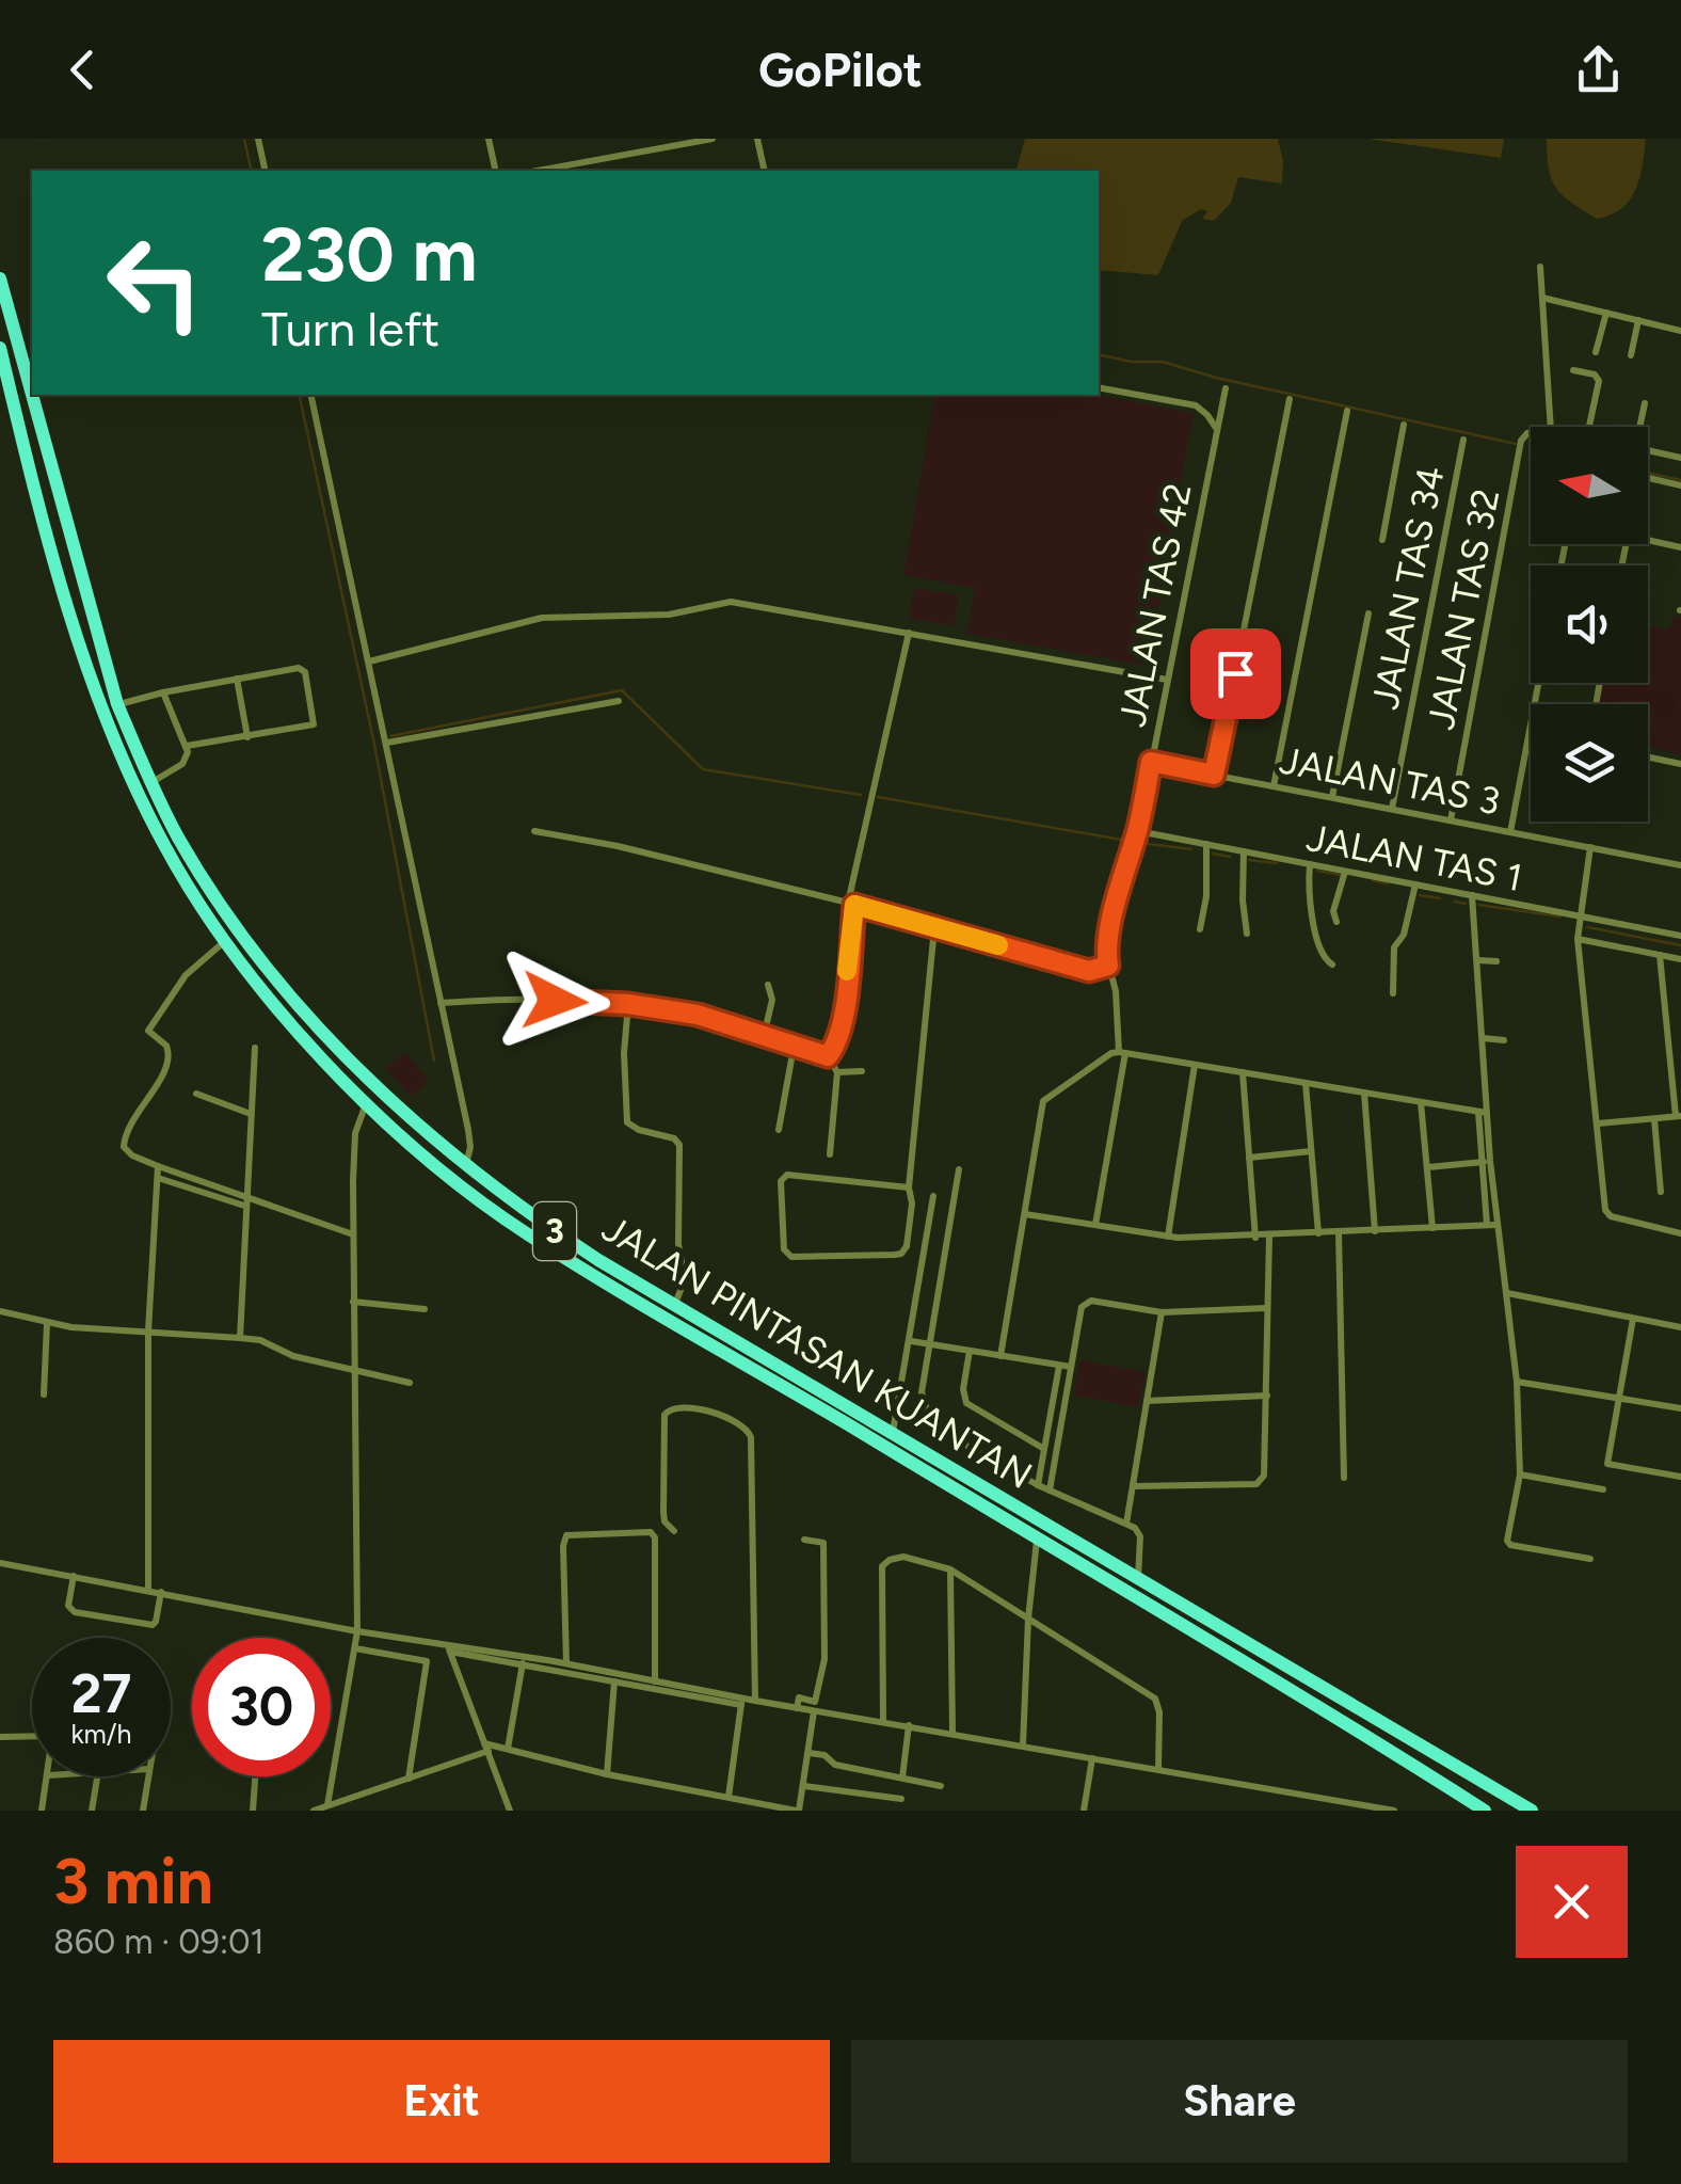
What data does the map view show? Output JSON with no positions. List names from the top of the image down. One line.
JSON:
{"streets":{"highway":["3","JALAN PINTASAN KUANTAN"],"street":["JALAN TAS 34","JALAN TAS 42","JALAN TAS 32","JALAN TAS 3","JALAN TAS 1"]},"crossings":[["JALAN TAS 34","JALAN TAS 3"],["JALAN TAS 42","JALAN TAS 3"],["JALAN TAS 42","JALAN TAS 1"],["JALAN TAS 32","JALAN TAS 3"]],"north":"left","page":{"header":"GoPilot","turn":["230 m","Turn left"],"speed":"27 km/h","limit":"30","heading":["3 min","860 m · 09:01"],"buttons":["Exit","Share"]}}
